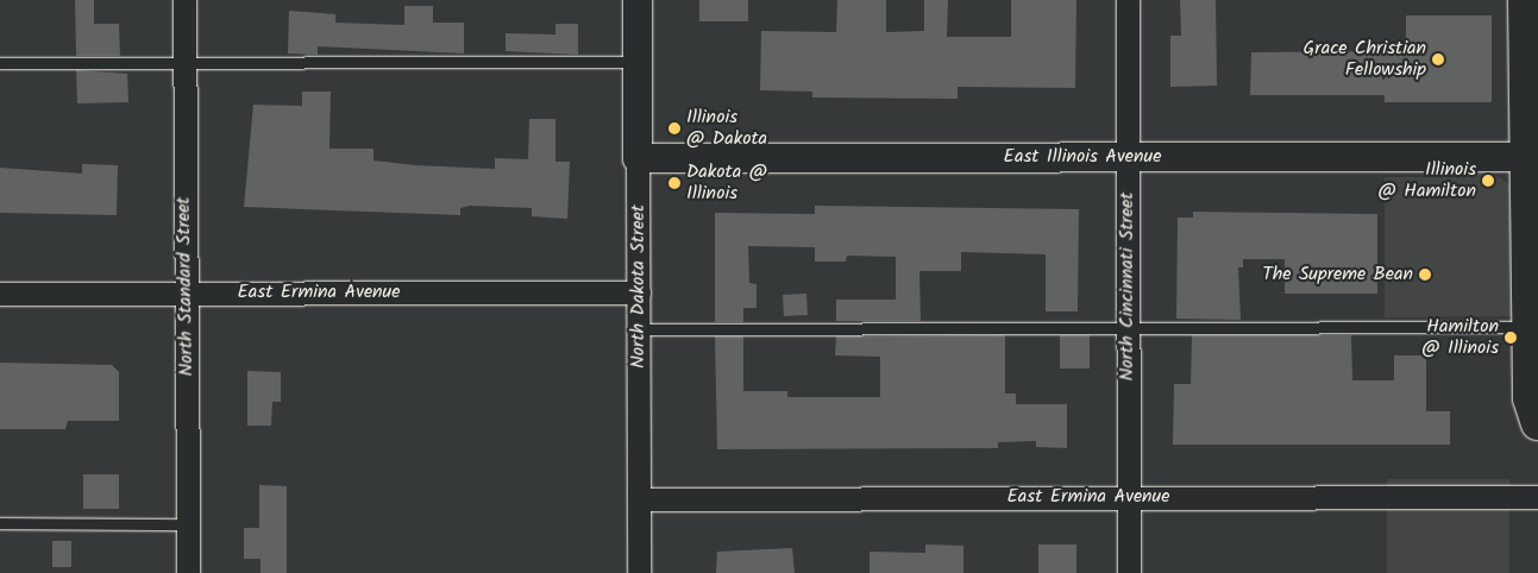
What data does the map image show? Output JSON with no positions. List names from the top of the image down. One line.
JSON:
{"streets":{"street":["East Illinois Avenue","North Standard Street","North Dakota Street","North Cincinnati Street","East Ermina Avenue"]},"crossings":[["East Illinois Avenue","North Dakota Street"],["East Illinois Avenue","North Cincinnati Street"],["North Standard Street","East Ermina Avenue"],["North Dakota Street","East Ermina Avenue"],["North Cincinnati Street","East Ermina Avenue"]],"places":["Grace Christian Fellowship","Illinois @ Dakota","Illinois @ Hamilton","Dakota @ Illinois","The Supreme Bean","Hamilton @ Illinois"]}
